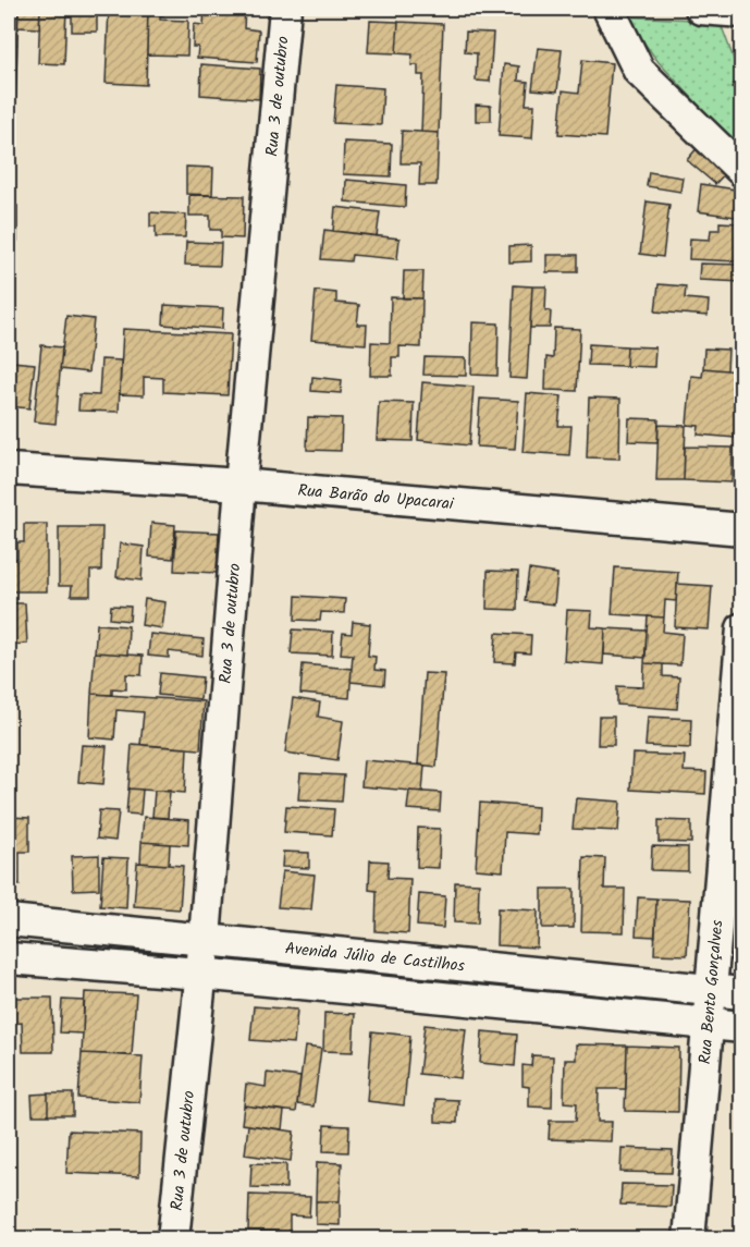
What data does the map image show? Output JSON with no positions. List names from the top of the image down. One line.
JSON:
{"streets":{"street":["Rua 3 de outubro","Rua Barão do Upacarai","Avenida Júlio de Castilhos","Rua Bento Gonçalves"]},"crossings":[["Rua 3 de outubro","Rua Barão do Upacarai"],["Rua 3 de outubro","Avenida Júlio de Castilhos"],["Avenida Júlio de Castilhos","Rua Bento Gonçalves"]]}
